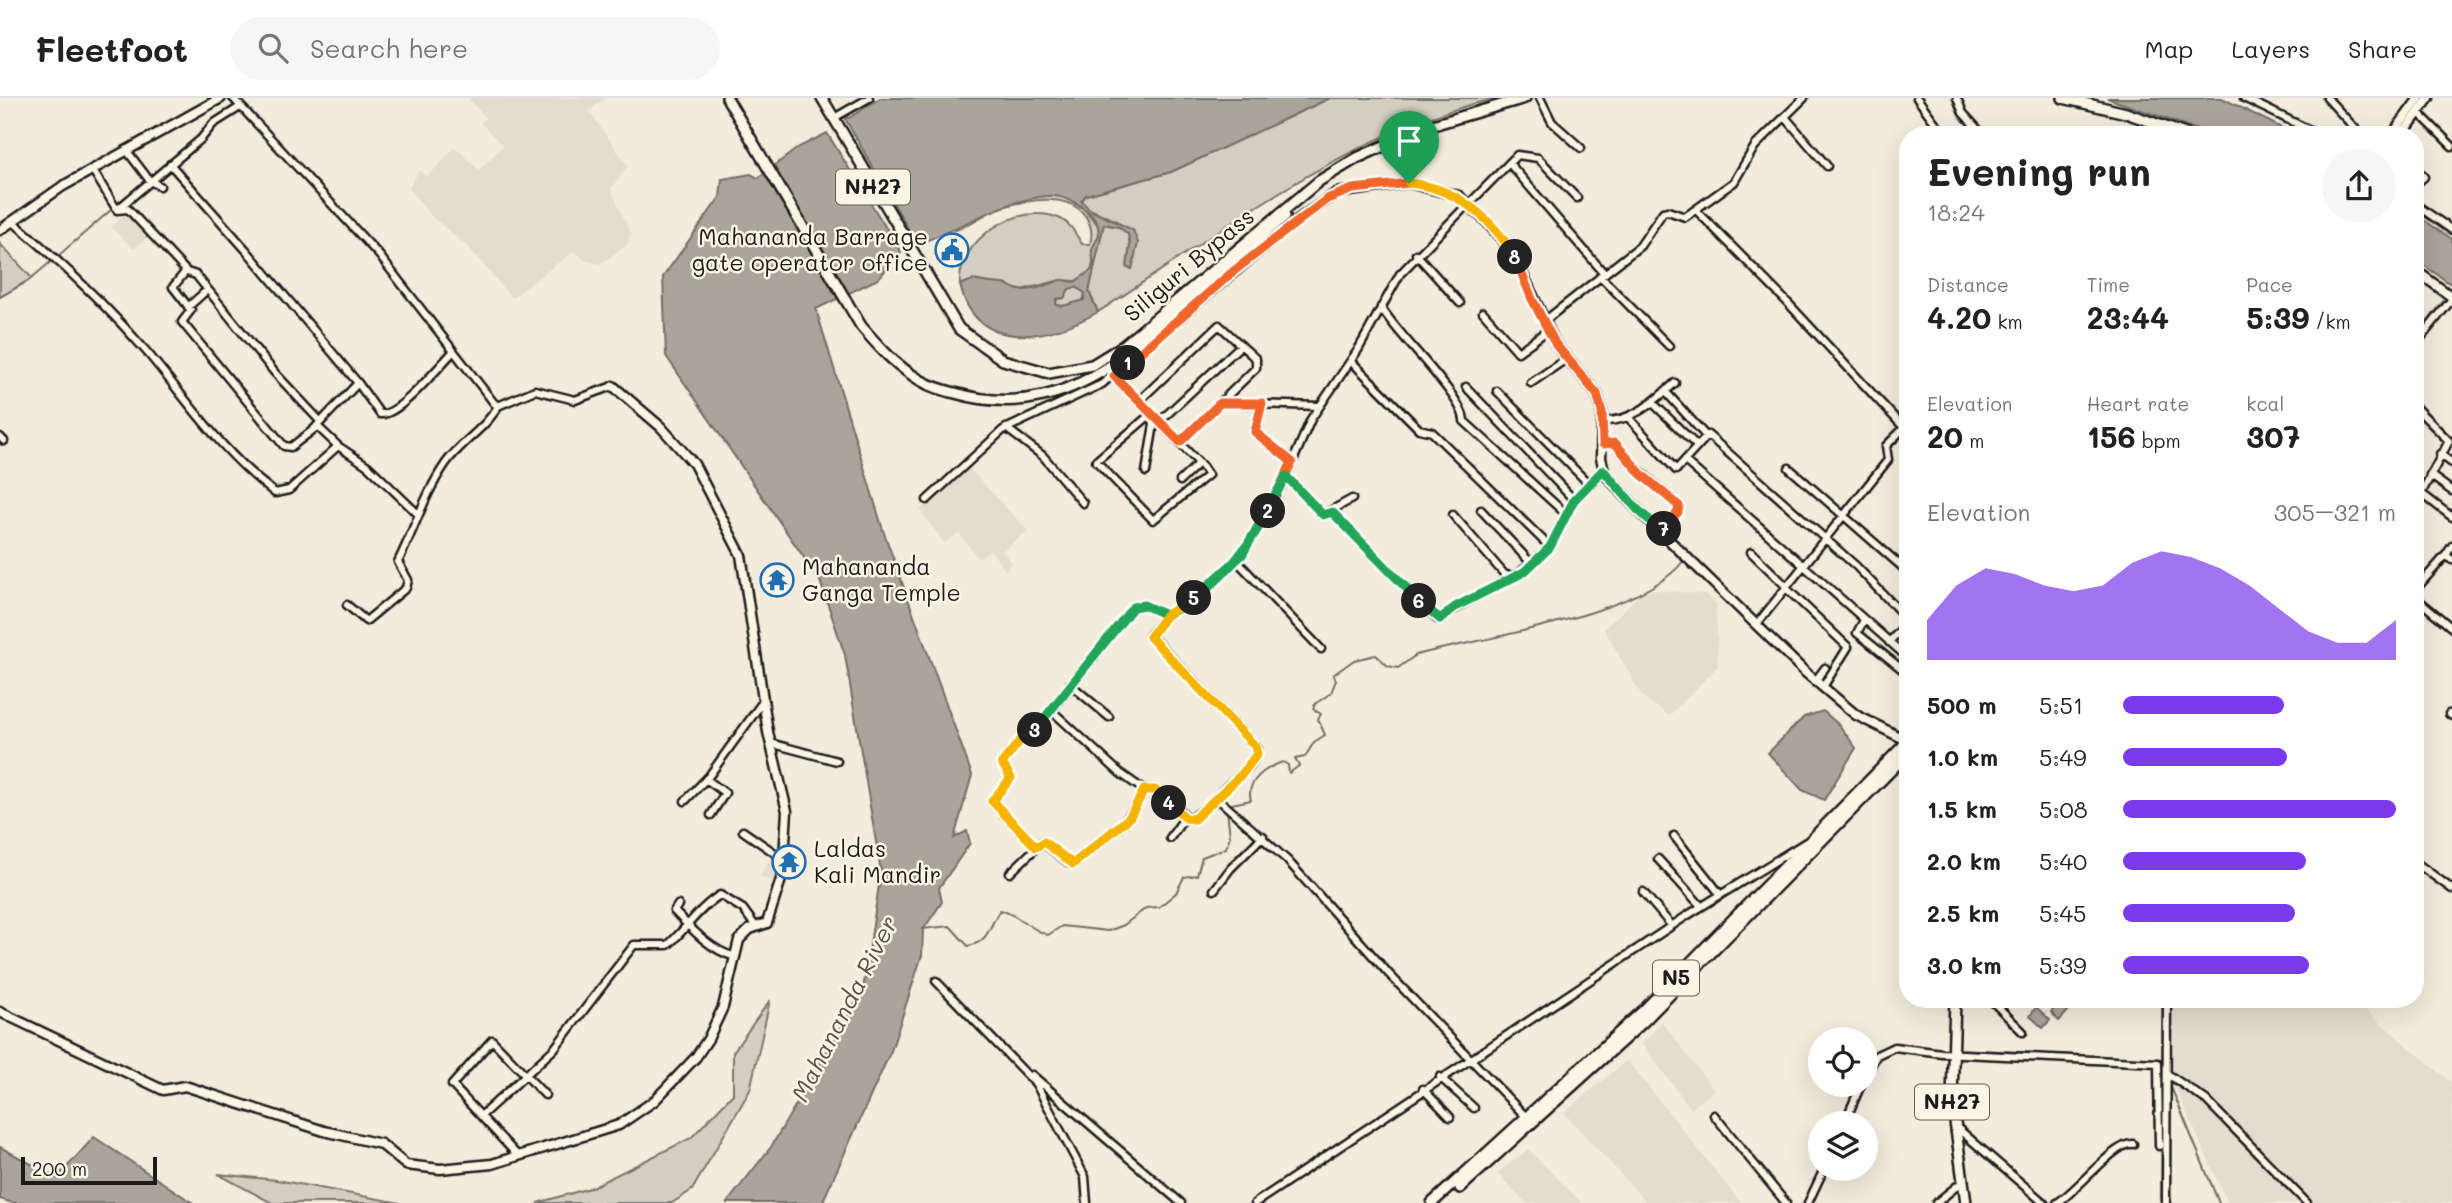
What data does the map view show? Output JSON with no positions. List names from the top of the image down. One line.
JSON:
{"streets":{"highway":["NH27","Siliguri Bypass","N5"]},"crossings":[["NH27","Siliguri Bypass"]],"water":["Mahananda River"],"places":{"public building":["Mahananda Barrage gate operator office"],"temple":["Mahananda Ganga Temple","Laldas Kali Mandir"]},"scale_bar":"200 m","page":{"header":"Fleetfoot","search":"Search here","nav":["Map","Layers","Share"],"heading":["Evening run","18:24"],"pins":["8","1","2","7","5","6","3","4"],"stats":[["Distance","4.20 km"],["Time","23:44"],["Pace","5:39 /km"],["Elevation","20 m"],["Heart rate","156 bpm"],["kcal","307"]],"chart":["Elevation","305–321 m"],"list":[{"name":"500 m","note":"5:51"},{"name":"1.0 km","note":"5:49"},{"name":"1.5 km","note":"5:08"},{"name":"2.0 km","note":"5:40"},{"name":"2.5 km","note":"5:45"},{"name":"3.0 km","note":"5:39"}],"scale":"200 m"}}
